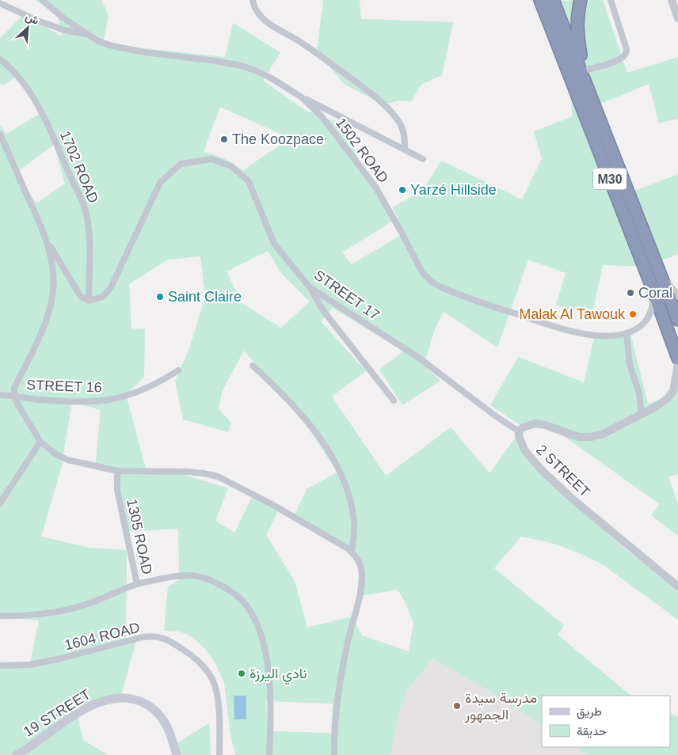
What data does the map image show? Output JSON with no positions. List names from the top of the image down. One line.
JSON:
{"streets":{"highway":["M30"],"main road":["19 STREET"],"street":["1502 ROAD","1702 ROAD","STREET 17","STREET 16","2 STREET","1305 ROAD","1604 ROAD"]},"crossings":[["1502 ROAD","M30"],["1702 ROAD","STREET 17"],["STREET 17","2 STREET"]],"places":["The Koozpace","Yarzé Hillside","Coral","Saint Claire","Malak Al Tawouk","نادي اليرزة","مدرسة سيدة الجمهور"],"legend":["طريق","حديقة"],"north":"top right"}
